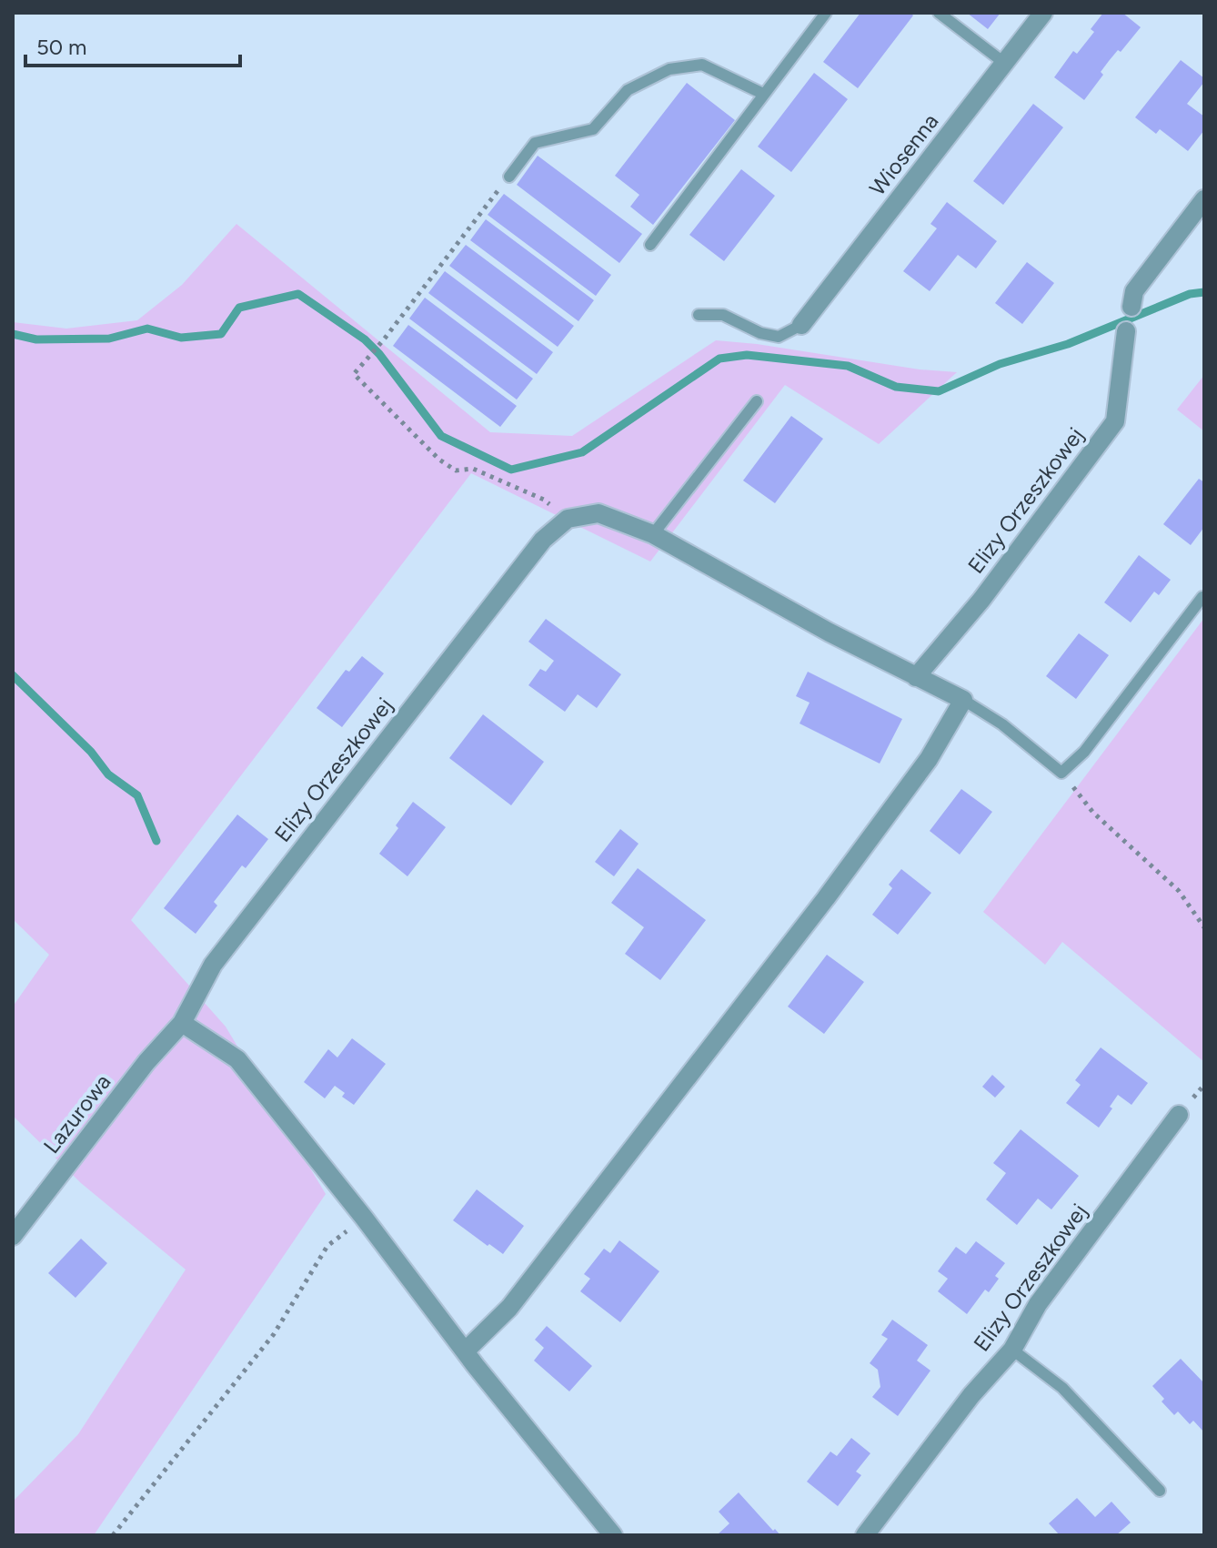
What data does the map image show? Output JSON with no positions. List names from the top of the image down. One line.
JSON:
{"streets":{"street":["Wiosenna","Elizy Orzeszkowej","Lazurowa"]},"crossings":[["Elizy Orzeszkowej","Lazurowa"]],"scale_bar":"50 m"}
